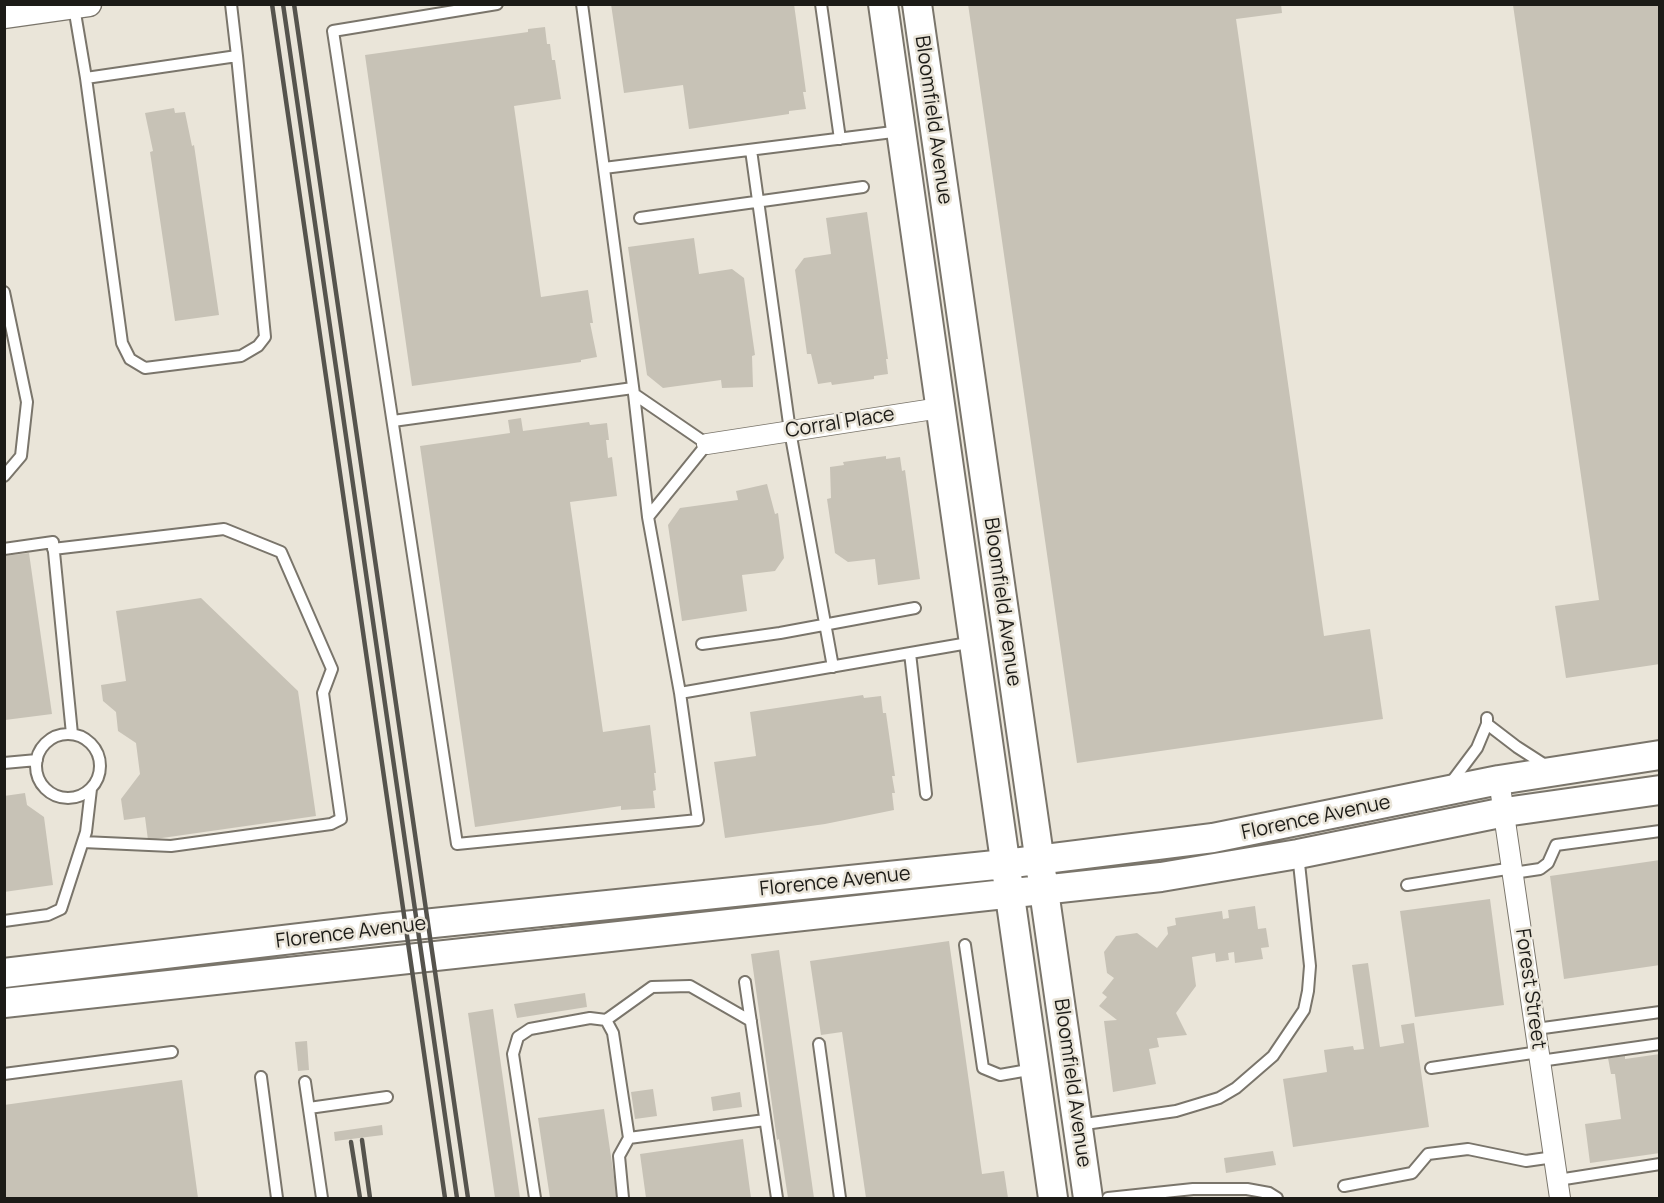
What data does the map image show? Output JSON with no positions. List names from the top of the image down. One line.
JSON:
{"streets":{"main road":["Bloomfield Avenue","Corral Place","Florence Avenue"],"street":["Forest Street"]},"crossings":[["Bloomfield Avenue","Corral Place"],["Bloomfield Avenue","Florence Avenue"],["Florence Avenue","Forest Street"]]}
